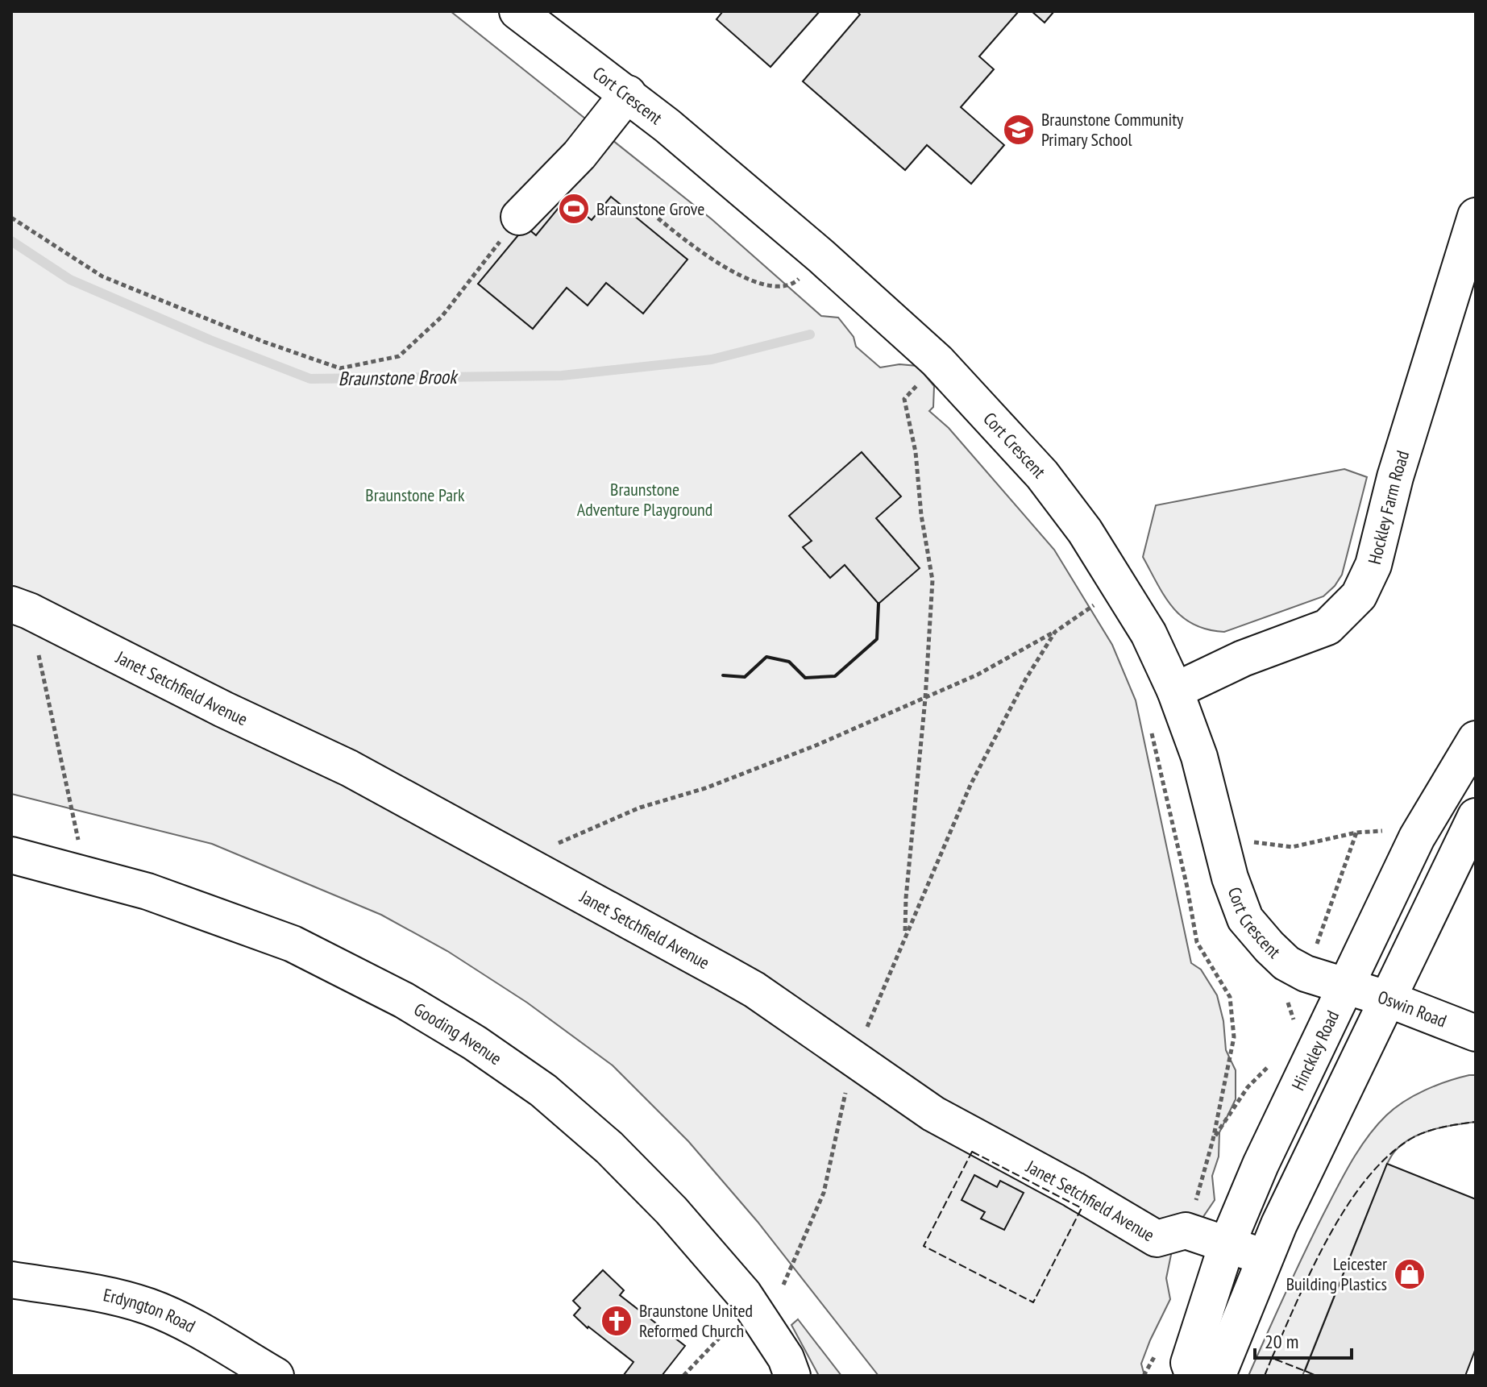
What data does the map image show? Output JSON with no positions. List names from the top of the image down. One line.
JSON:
{"streets":{"street":["Cort Crescent","Hockley Farm Road","Janet Setchfield Avenue","Oswin Road","Gooding Avenue","Hinckley Road","Erdyngton Road"]},"crossings":[["Cort Crescent","Hockley Farm Road"],["Cort Crescent","Oswin Road"],["Cort Crescent","Hinckley Road"],["Oswin Road","Hinckley Road"]],"water":["Braunstone Brook"],"parks":["Braunstone Adventure Playground","Braunstone Park"],"places":{"school or university":["Braunstone Community Primary School"],"sports":["Braunstone Grove"],"shop":["Leicester Building Plastics"],"church":["Braunstone United Reformed Church"]},"scale_bar":"20 m"}
